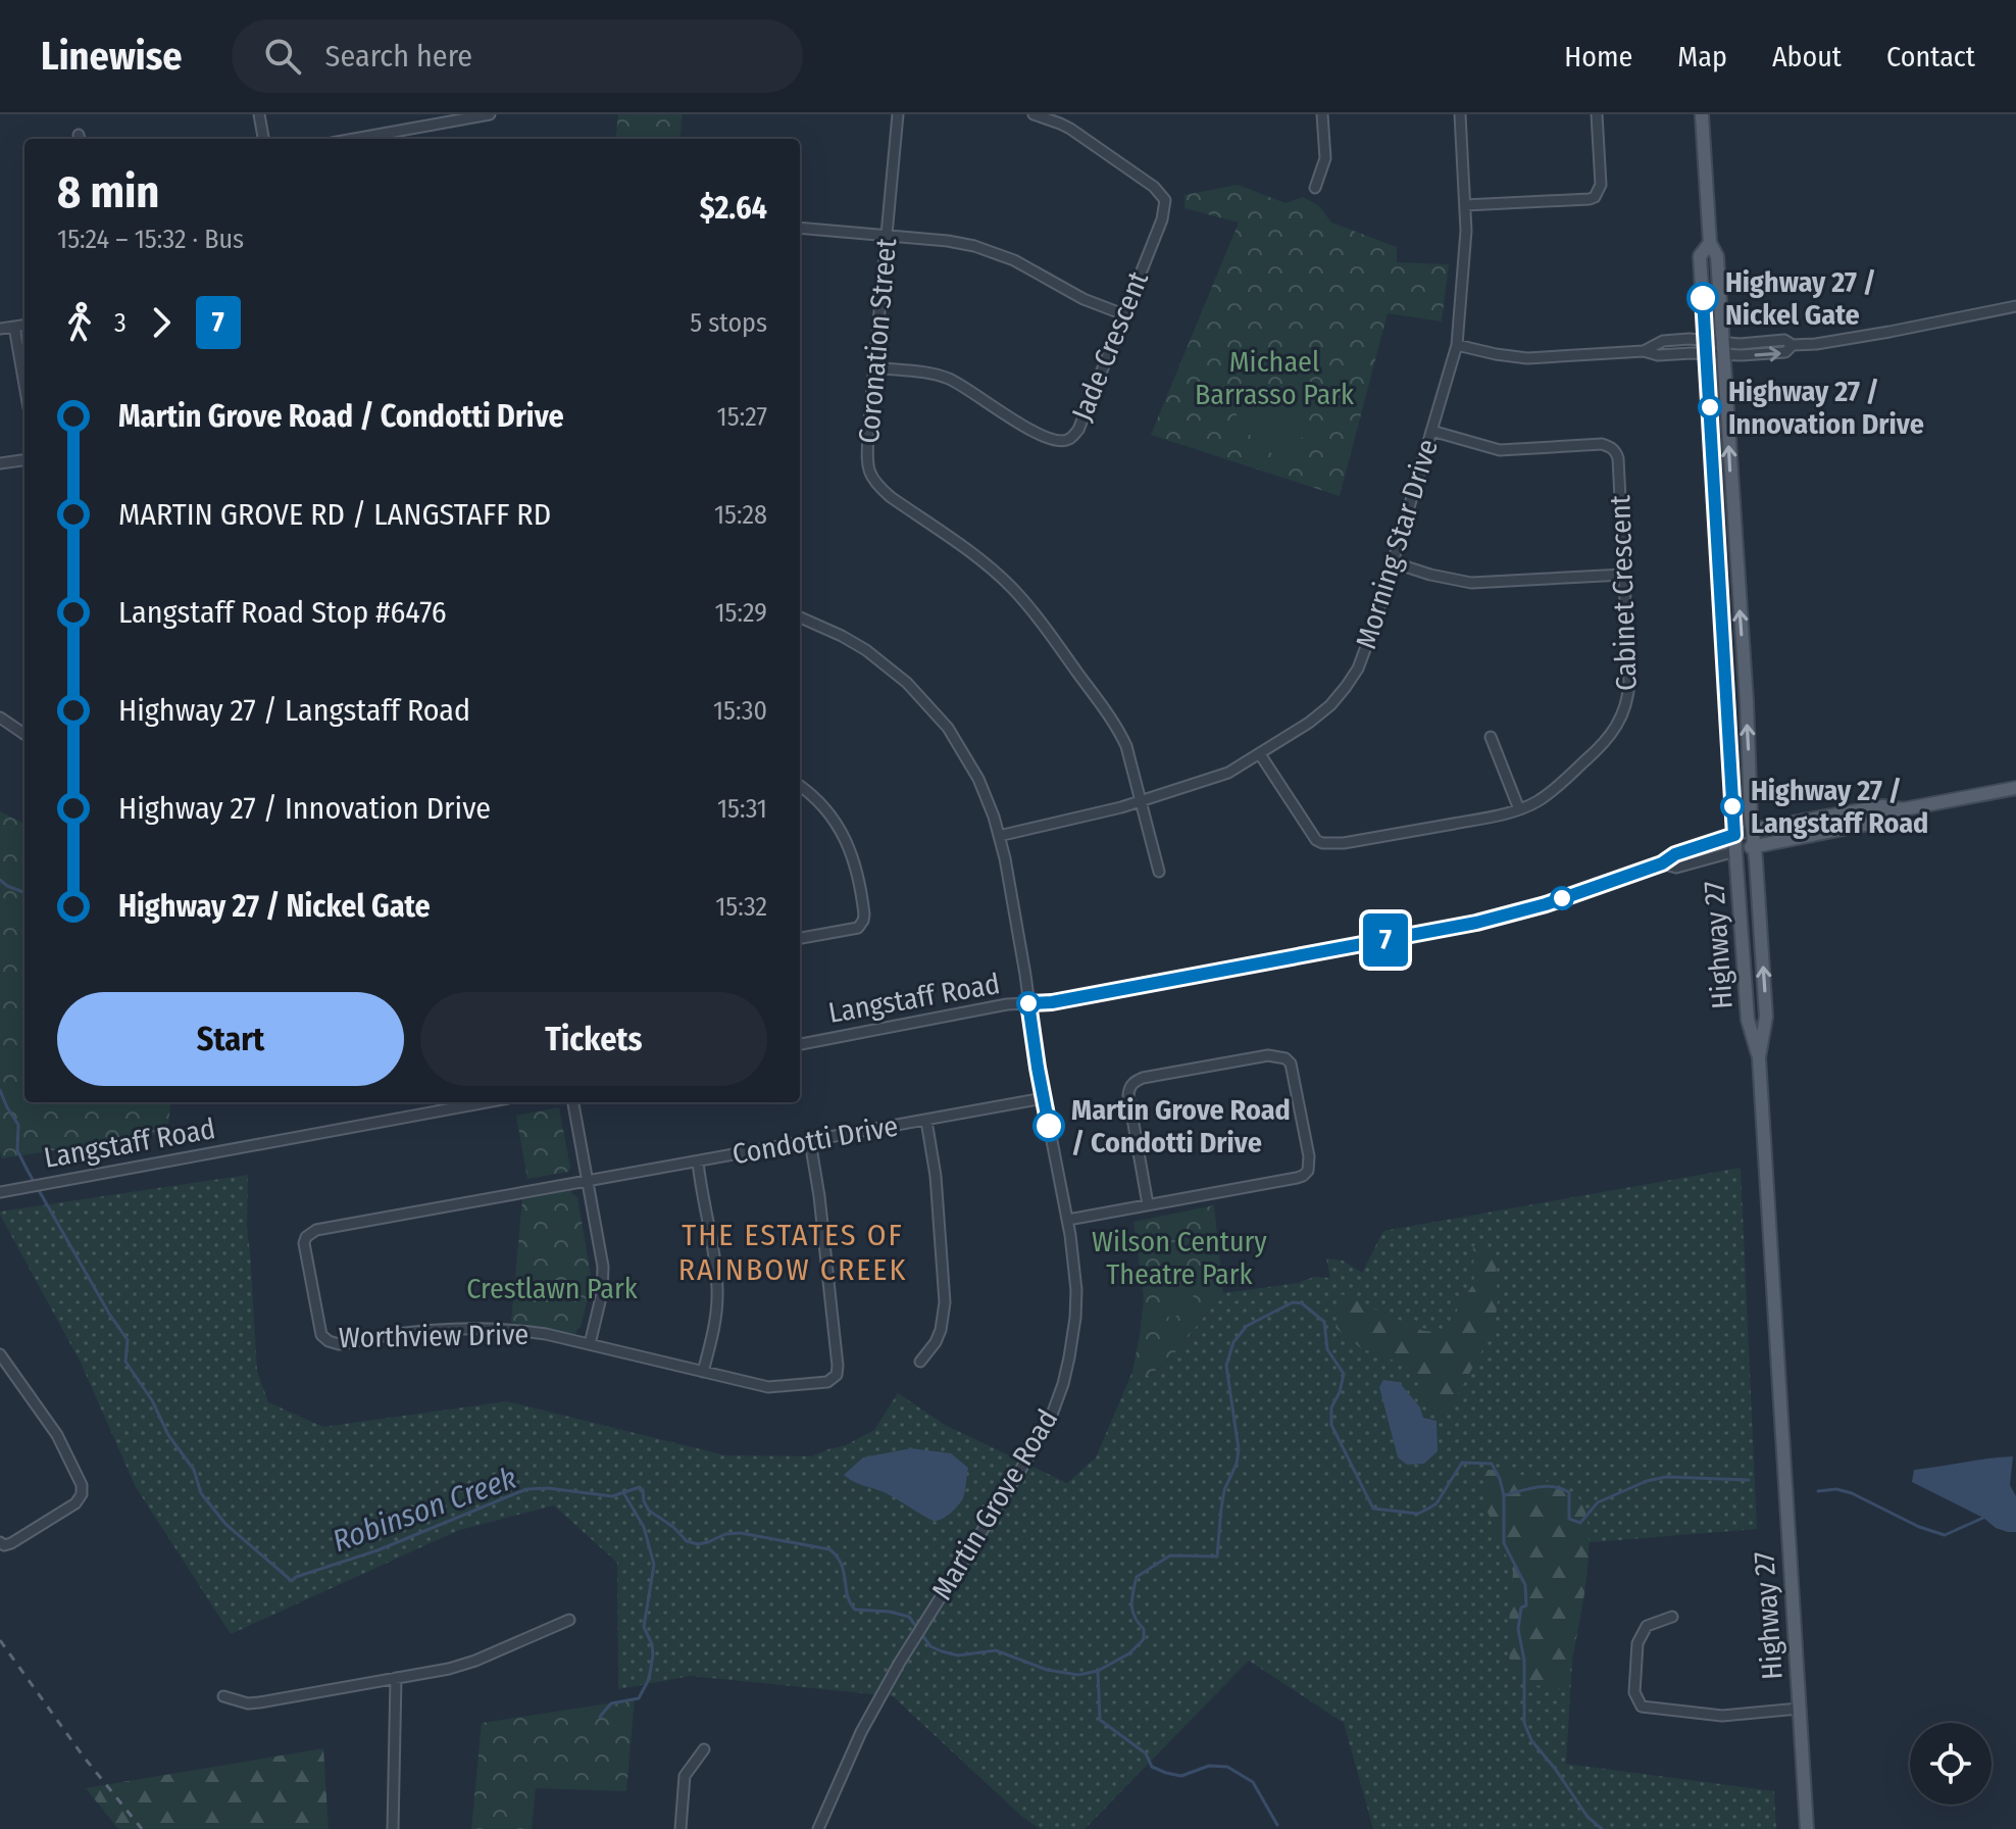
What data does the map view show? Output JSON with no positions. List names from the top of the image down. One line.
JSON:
{"streets":{"main road":["Highway 27","Langstaff Road"],"street":["Coronation Street","Jade Crescent","Morning Star Drive","Cabinet Crescent","Condotti Drive","Worthview Drive","Martin Grove Road"]},"crossings":[["Coronation Street","Jade Crescent"],["Coronation Street","Morning Star Drive"],["Morning Star Drive","Cabinet Crescent"],["Morning Star Drive","Martin Grove Road"],["Highway 27","Langstaff Road"],["Langstaff Road","Martin Grove Road"],["Condotti Drive","Worthview Drive"],["Condotti Drive","Martin Grove Road"]],"districts":["THE ESTATES OF RAINBOW CREEK"],"water":["Robinson Creek"],"parks":["Michael Barrasso Park","Wilson Century Theatre Park","Crestlawn Park"],"places":["Highway 27 / Nickel Gate","Highway 27 / Innovation Drive","Highway 27 / Langstaff Road","Martin Grove Road / Condotti Drive"],"lines":["bus line 7"],"page":{"header":"Linewise","search":"Search here","nav":["Home","Map","About","Contact"],"on_map":"7","heading":["8 min","15:24 – 15:32 · Bus","$2.64"],"legs":["3","7","5 stops"],"list":[{"name":"Martin Grove Road / Condotti Drive","value":"15:27"},{"name":"MARTIN GROVE RD / LANGSTAFF RD","value":"15:28"},{"name":"Langstaff Road Stop #6476","value":"15:29"},{"name":"Highway 27 / Langstaff Road","value":"15:30"},{"name":"Highway 27 / Innovation Drive","value":"15:31"},{"name":"Highway 27 / Nickel Gate","value":"15:32"}],"buttons":["Start","Tickets"]}}
